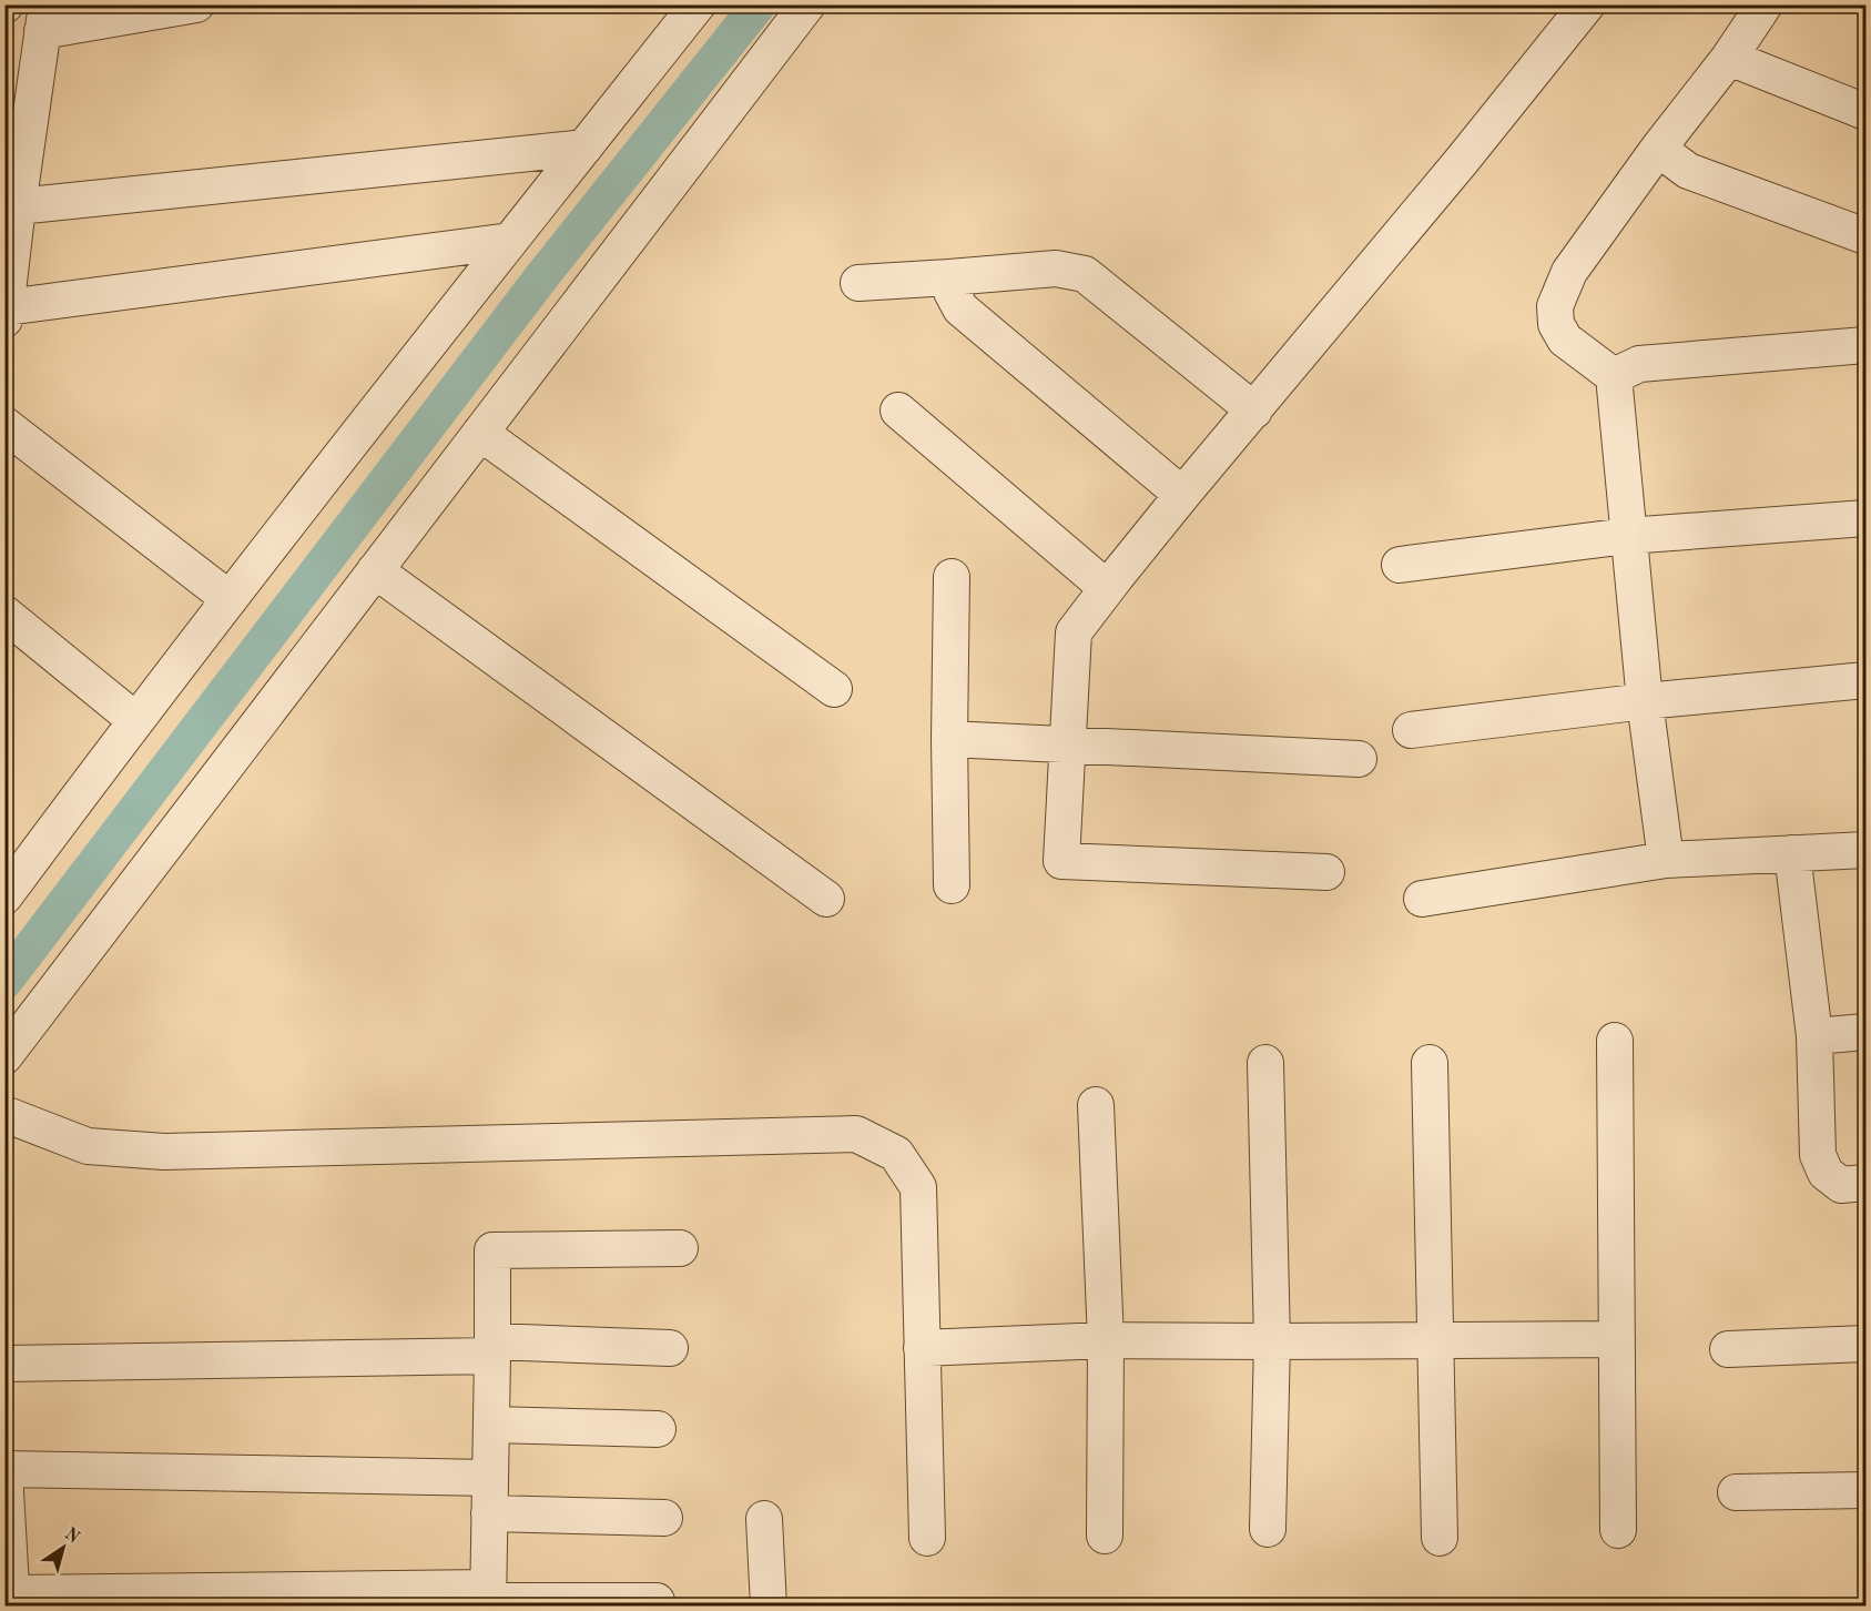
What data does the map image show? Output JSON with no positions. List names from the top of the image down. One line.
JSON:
{"north":"top right"}
